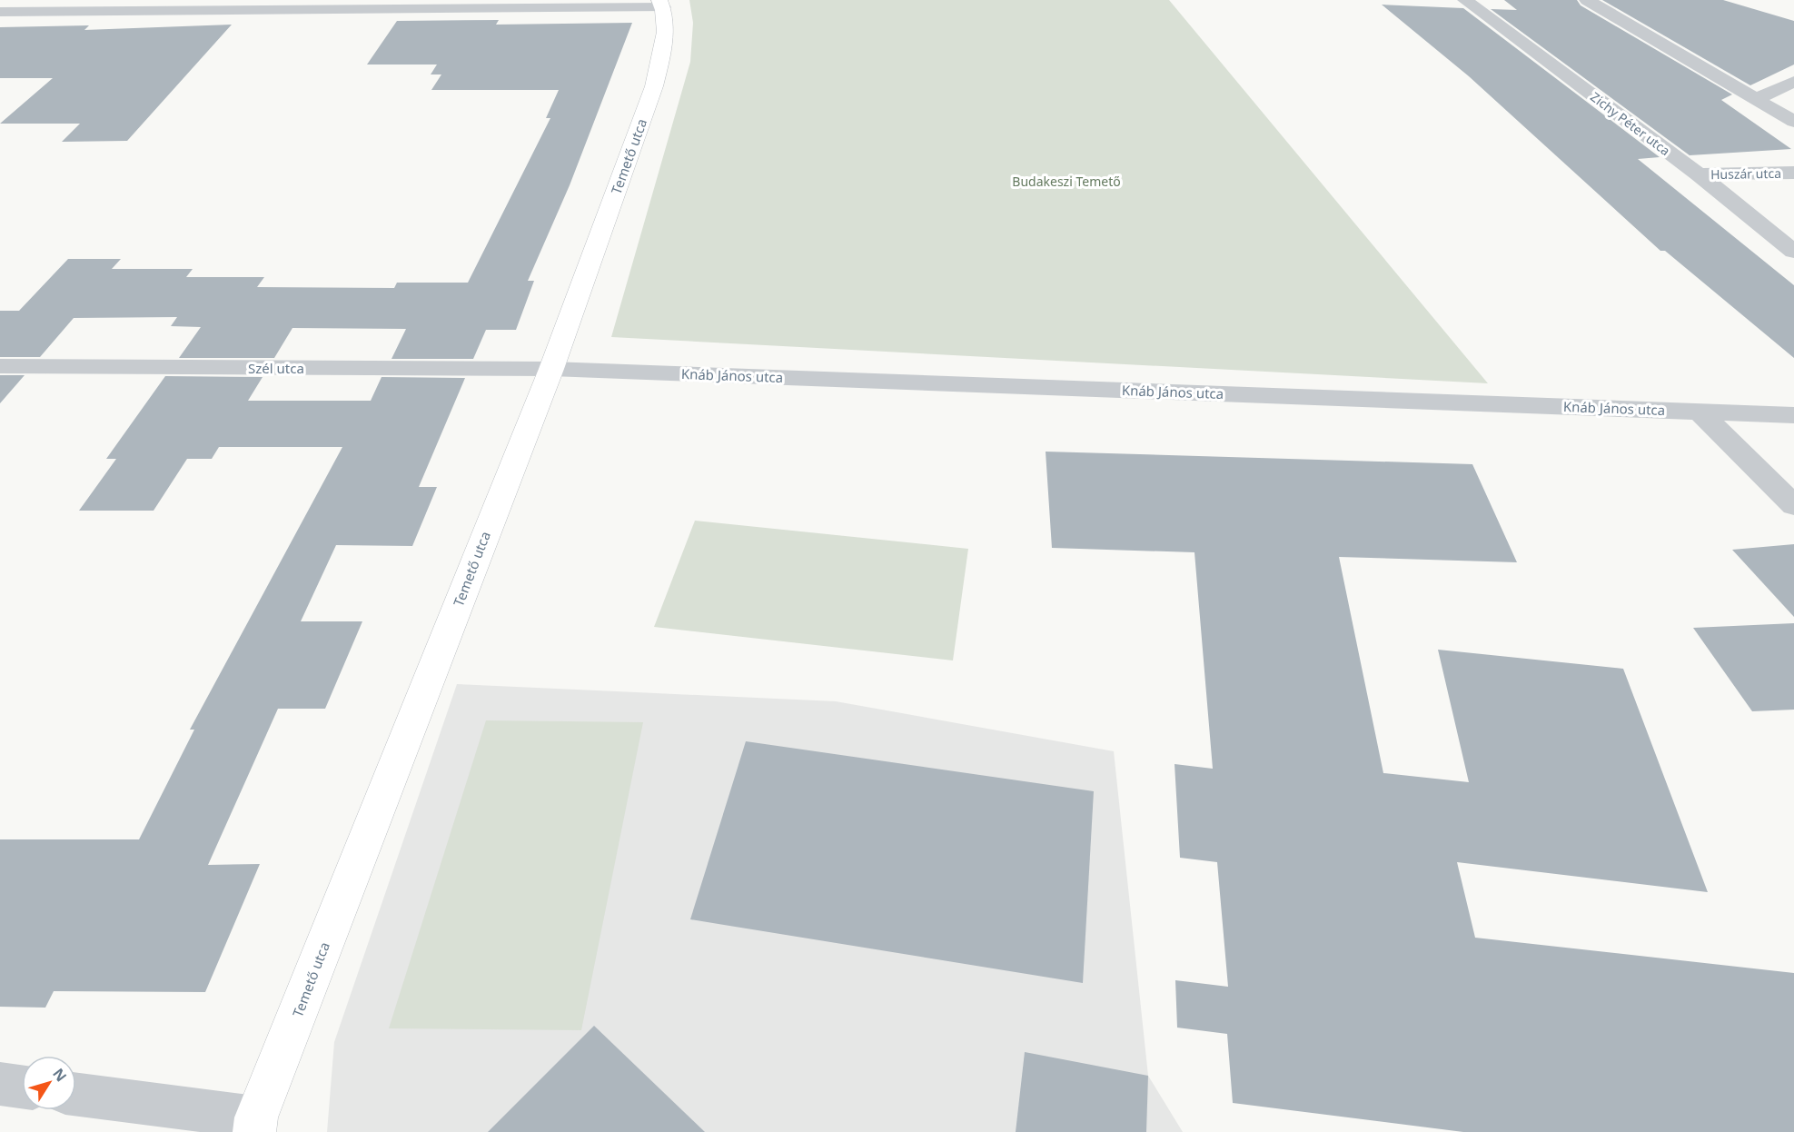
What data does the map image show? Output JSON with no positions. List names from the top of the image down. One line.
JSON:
{"streets":{"main road":["Temető utca"],"street":["Zichy Péter utca","Huszár utca","Szél utca","Knáb János utca"]},"crossings":[["Zichy Péter utca","Huszár utca"],["Temető utca","Szél utca"],["Temető utca","Knáb János utca"],["Szél utca","Knáb János utca"]],"parks":["Budakeszi Temető"],"north":"top right"}
